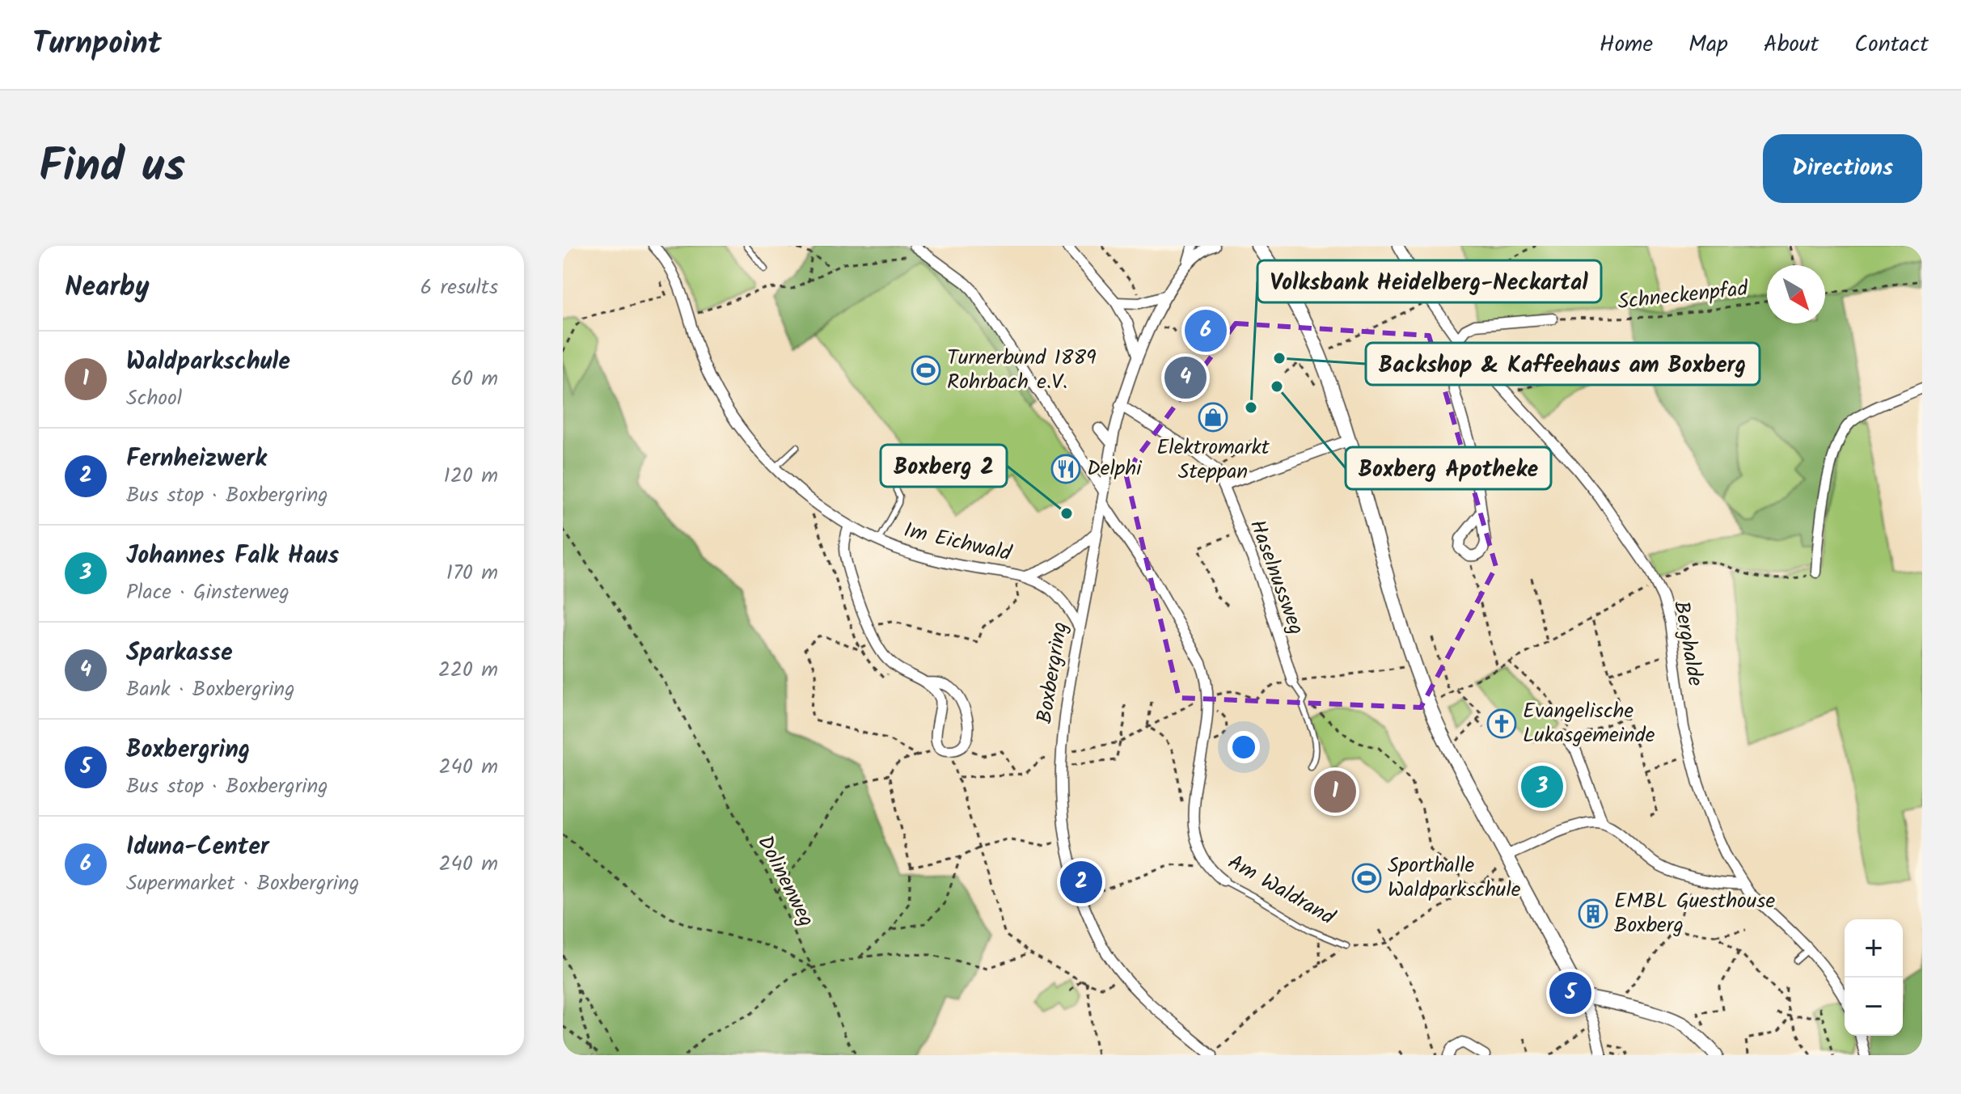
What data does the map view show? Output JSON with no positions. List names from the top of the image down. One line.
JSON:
{"streets":{"street":["Im Eichwald","Haselnussweg","Berghalde","Boxbergring","Am Waldrand"],"path":["Schneckenpfad","Dolinenweg"]},"crossings":[["Im Eichwald","Boxbergring"],["Haselnussweg","Boxbergring"],["Boxbergring","Am Waldrand"]],"places":{"other":["Backshop & Kaffeehaus am Boxberg","Boxberg Apotheke","Volksbank Heidelberg-Neckartal","Boxberg 2"],"sports":["Turnerbund 1889 Rohrbach e.V.","Sporthalle Waldparkschule"],"shop":["Elektromarkt Steppan"],"restaurant":["Delphi"],"church":["Evangelische Lukasgemeinde"],"building":["EMBL Guesthouse Boxberg"]},"north":"bottom right","page":{"header":"Turnpoint","nav":["Home","Map","About","Contact"],"title":"Find us","buttons":"Directions","heading":["Nearby","6 results"],"pins":["6","4","3","1","2","5"],"list":[{"mark":"1","name":"Waldparkschule","note":"School","value":"60 m"},{"mark":"2","name":"Fernheizwerk","note":"Bus stop · Boxbergring","value":"120 m"},{"mark":"3","name":"Johannes Falk Haus","note":"Place · Ginsterweg","value":"170 m"},{"mark":"4","name":"Sparkasse","note":"Bank · Boxbergring","value":"220 m"},{"mark":"5","name":"Boxbergring","note":"Bus stop · Boxbergring","value":"240 m"},{"mark":"6","name":"Iduna-Center","note":"Supermarket · Boxbergring","value":"240 m"}],"map_buttons":["+","−"]}}
